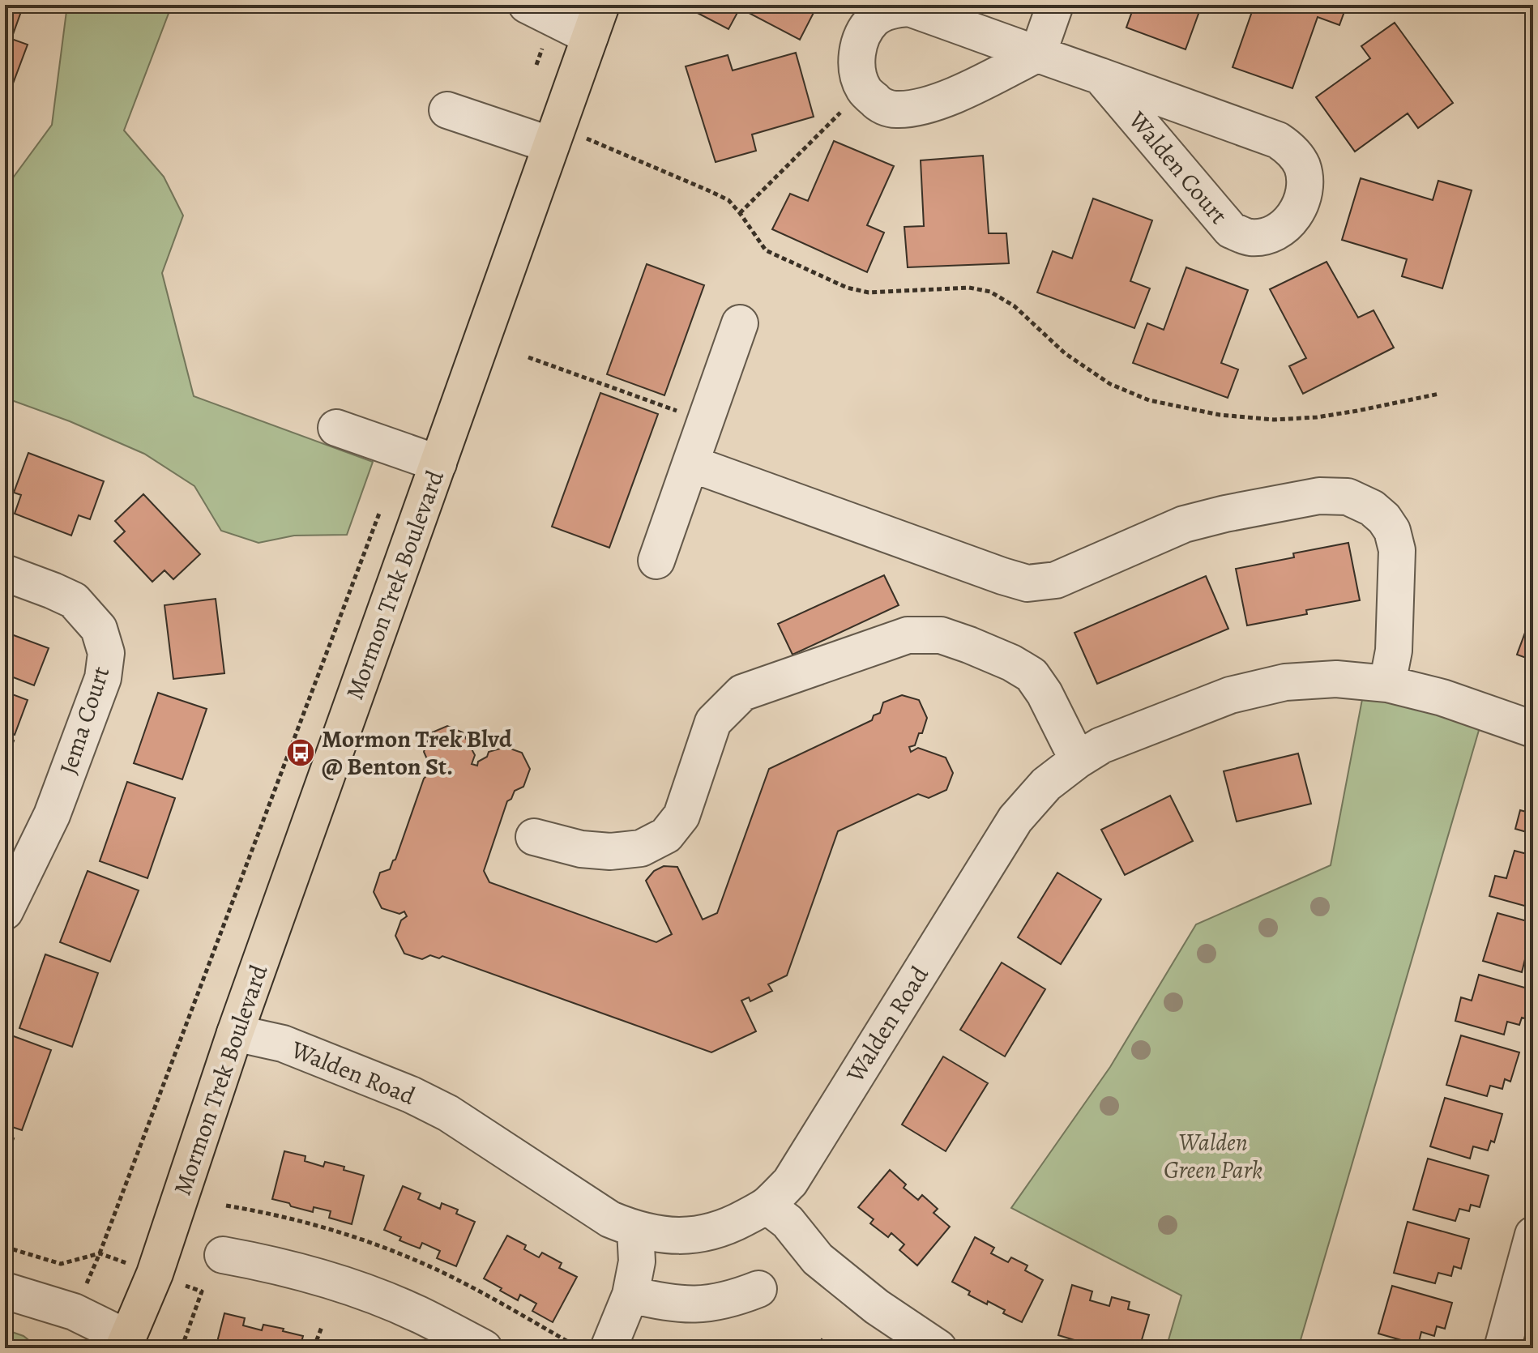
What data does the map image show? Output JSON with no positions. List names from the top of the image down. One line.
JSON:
{"streets":{"main road":["Mormon Trek Boulevard"],"street":["Walden Court","Jema Court","Walden Road"]},"crossings":[["Mormon Trek Boulevard","Walden Road"]],"parks":["Walden Green Park"],"places":{"bus stop":["Mormon Trek Blvd @ Benton St."]}}
